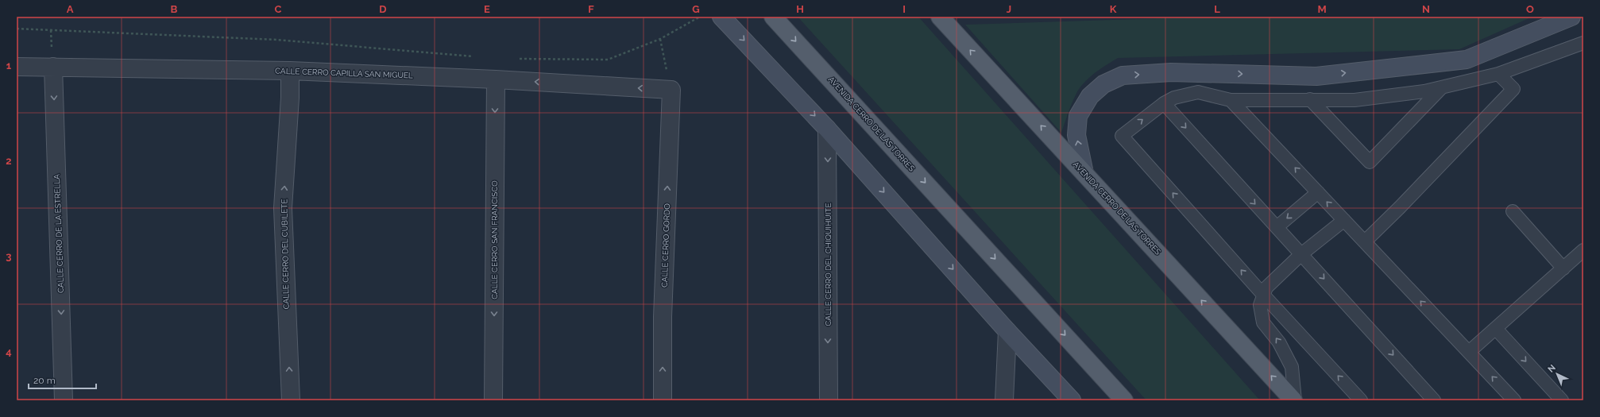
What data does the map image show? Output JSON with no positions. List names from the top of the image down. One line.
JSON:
{"streets":{"main road":["AVENIDA CERRO DE LAS TORRES"],"street":["CALLE CERRO CAPILLA SAN MIGUEL","CALLE CERRO DE LA ESTRELLA","CALLE CERRO SAN FRANCISCO","CALLE CERRO GORDO","CALLE CERRO DEL CUBILETE","CALLE CERRO DEL CHIQUIHUITE"]},"crossings":[["CALLE CERRO CAPILLA SAN MIGUEL","CALLE CERRO DE LA ESTRELLA"],["CALLE CERRO CAPILLA SAN MIGUEL","CALLE CERRO SAN FRANCISCO"],["CALLE CERRO CAPILLA SAN MIGUEL","CALLE CERRO GORDO"],["CALLE CERRO CAPILLA SAN MIGUEL","CALLE CERRO DEL CUBILETE"]],"one_way":["CALLE CERRO DE LA ESTRELLA","CALLE CERRO SAN FRANCISCO","CALLE CERRO GORDO","CALLE CERRO DEL CUBILETE","CALLE CERRO DEL CHIQUIHUITE"],"scale_bar":"20 m","north":"top left","grid":{"columns":["A","B","C","D","E","F","G","H","I","J","K","L","M","N","O"],"rows":["1","2","3","4"]}}
